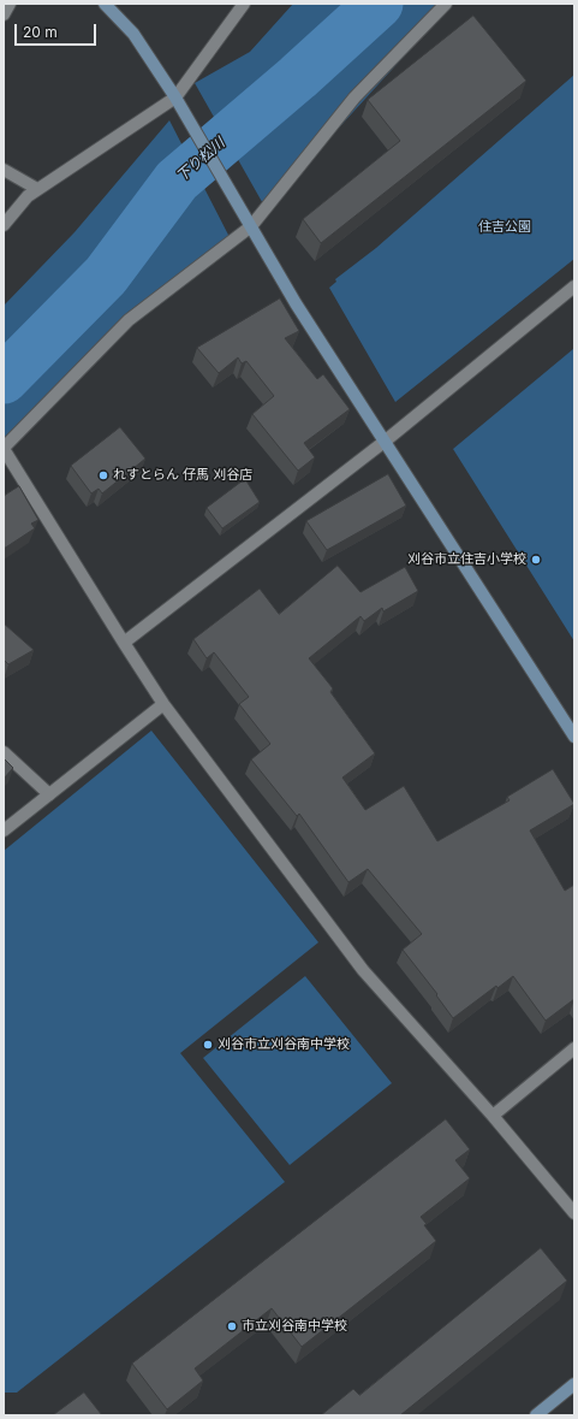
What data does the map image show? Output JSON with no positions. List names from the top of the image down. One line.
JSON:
{"water":["下り松川"],"parks":["住吉公園"],"places":["れすとらん 仔馬 刈谷店","刈谷市立住吉小学校","刈谷市立刈谷南中学校","市立刈谷南中学校"],"scale_bar":"20 m"}
